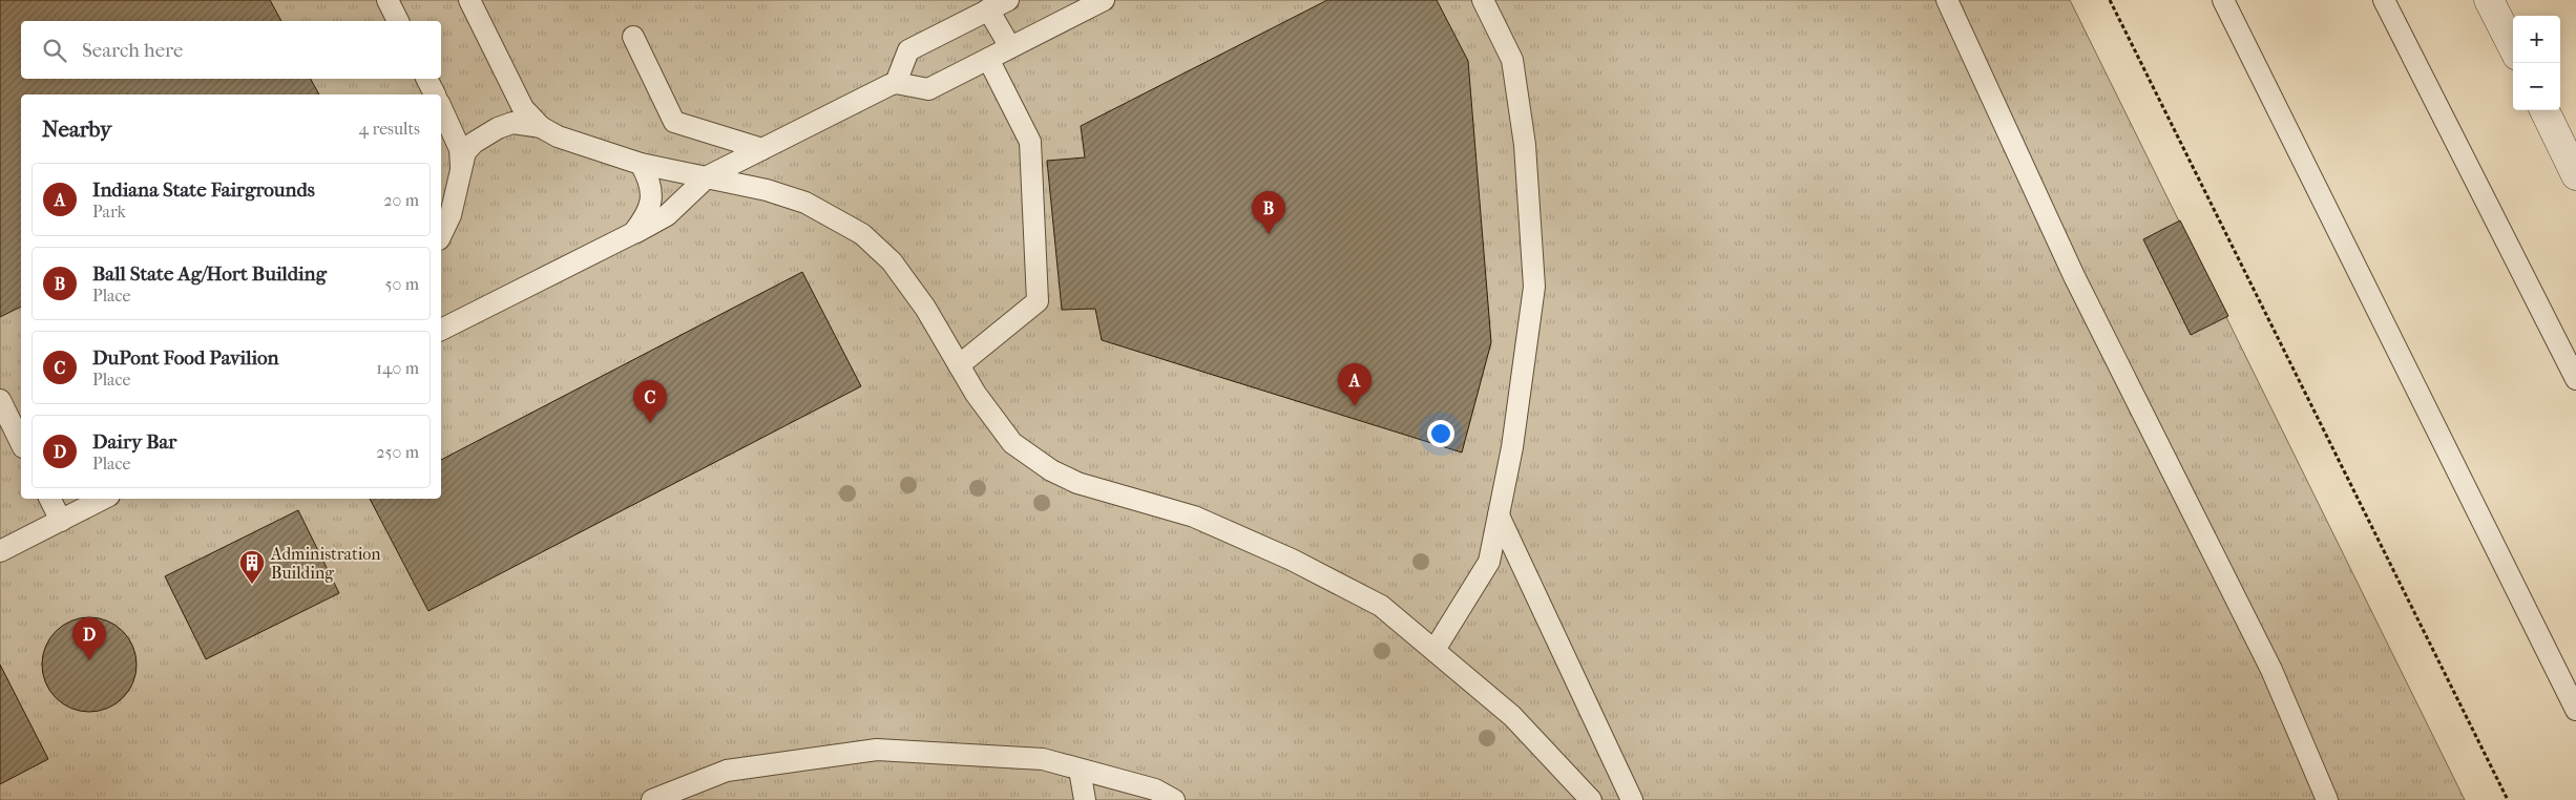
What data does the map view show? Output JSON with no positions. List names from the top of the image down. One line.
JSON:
{"places":{"building":["Administration Building"]},"page":{"map_buttons":["+","−"],"search":"Search here","heading":["Nearby","4 results"],"list":[{"mark":"A","name":"Indiana State Fairgrounds","note":"Park","value":"20 m"},{"mark":"B","name":"Ball State Ag/Hort Building","note":"Place","value":"50 m"},{"mark":"C","name":"DuPont Food Pavilion","note":"Place","value":"140 m"},{"mark":"D","name":"Dairy Bar","note":"Place","value":"250 m"}],"pins":["B","A","C","D"]}}
